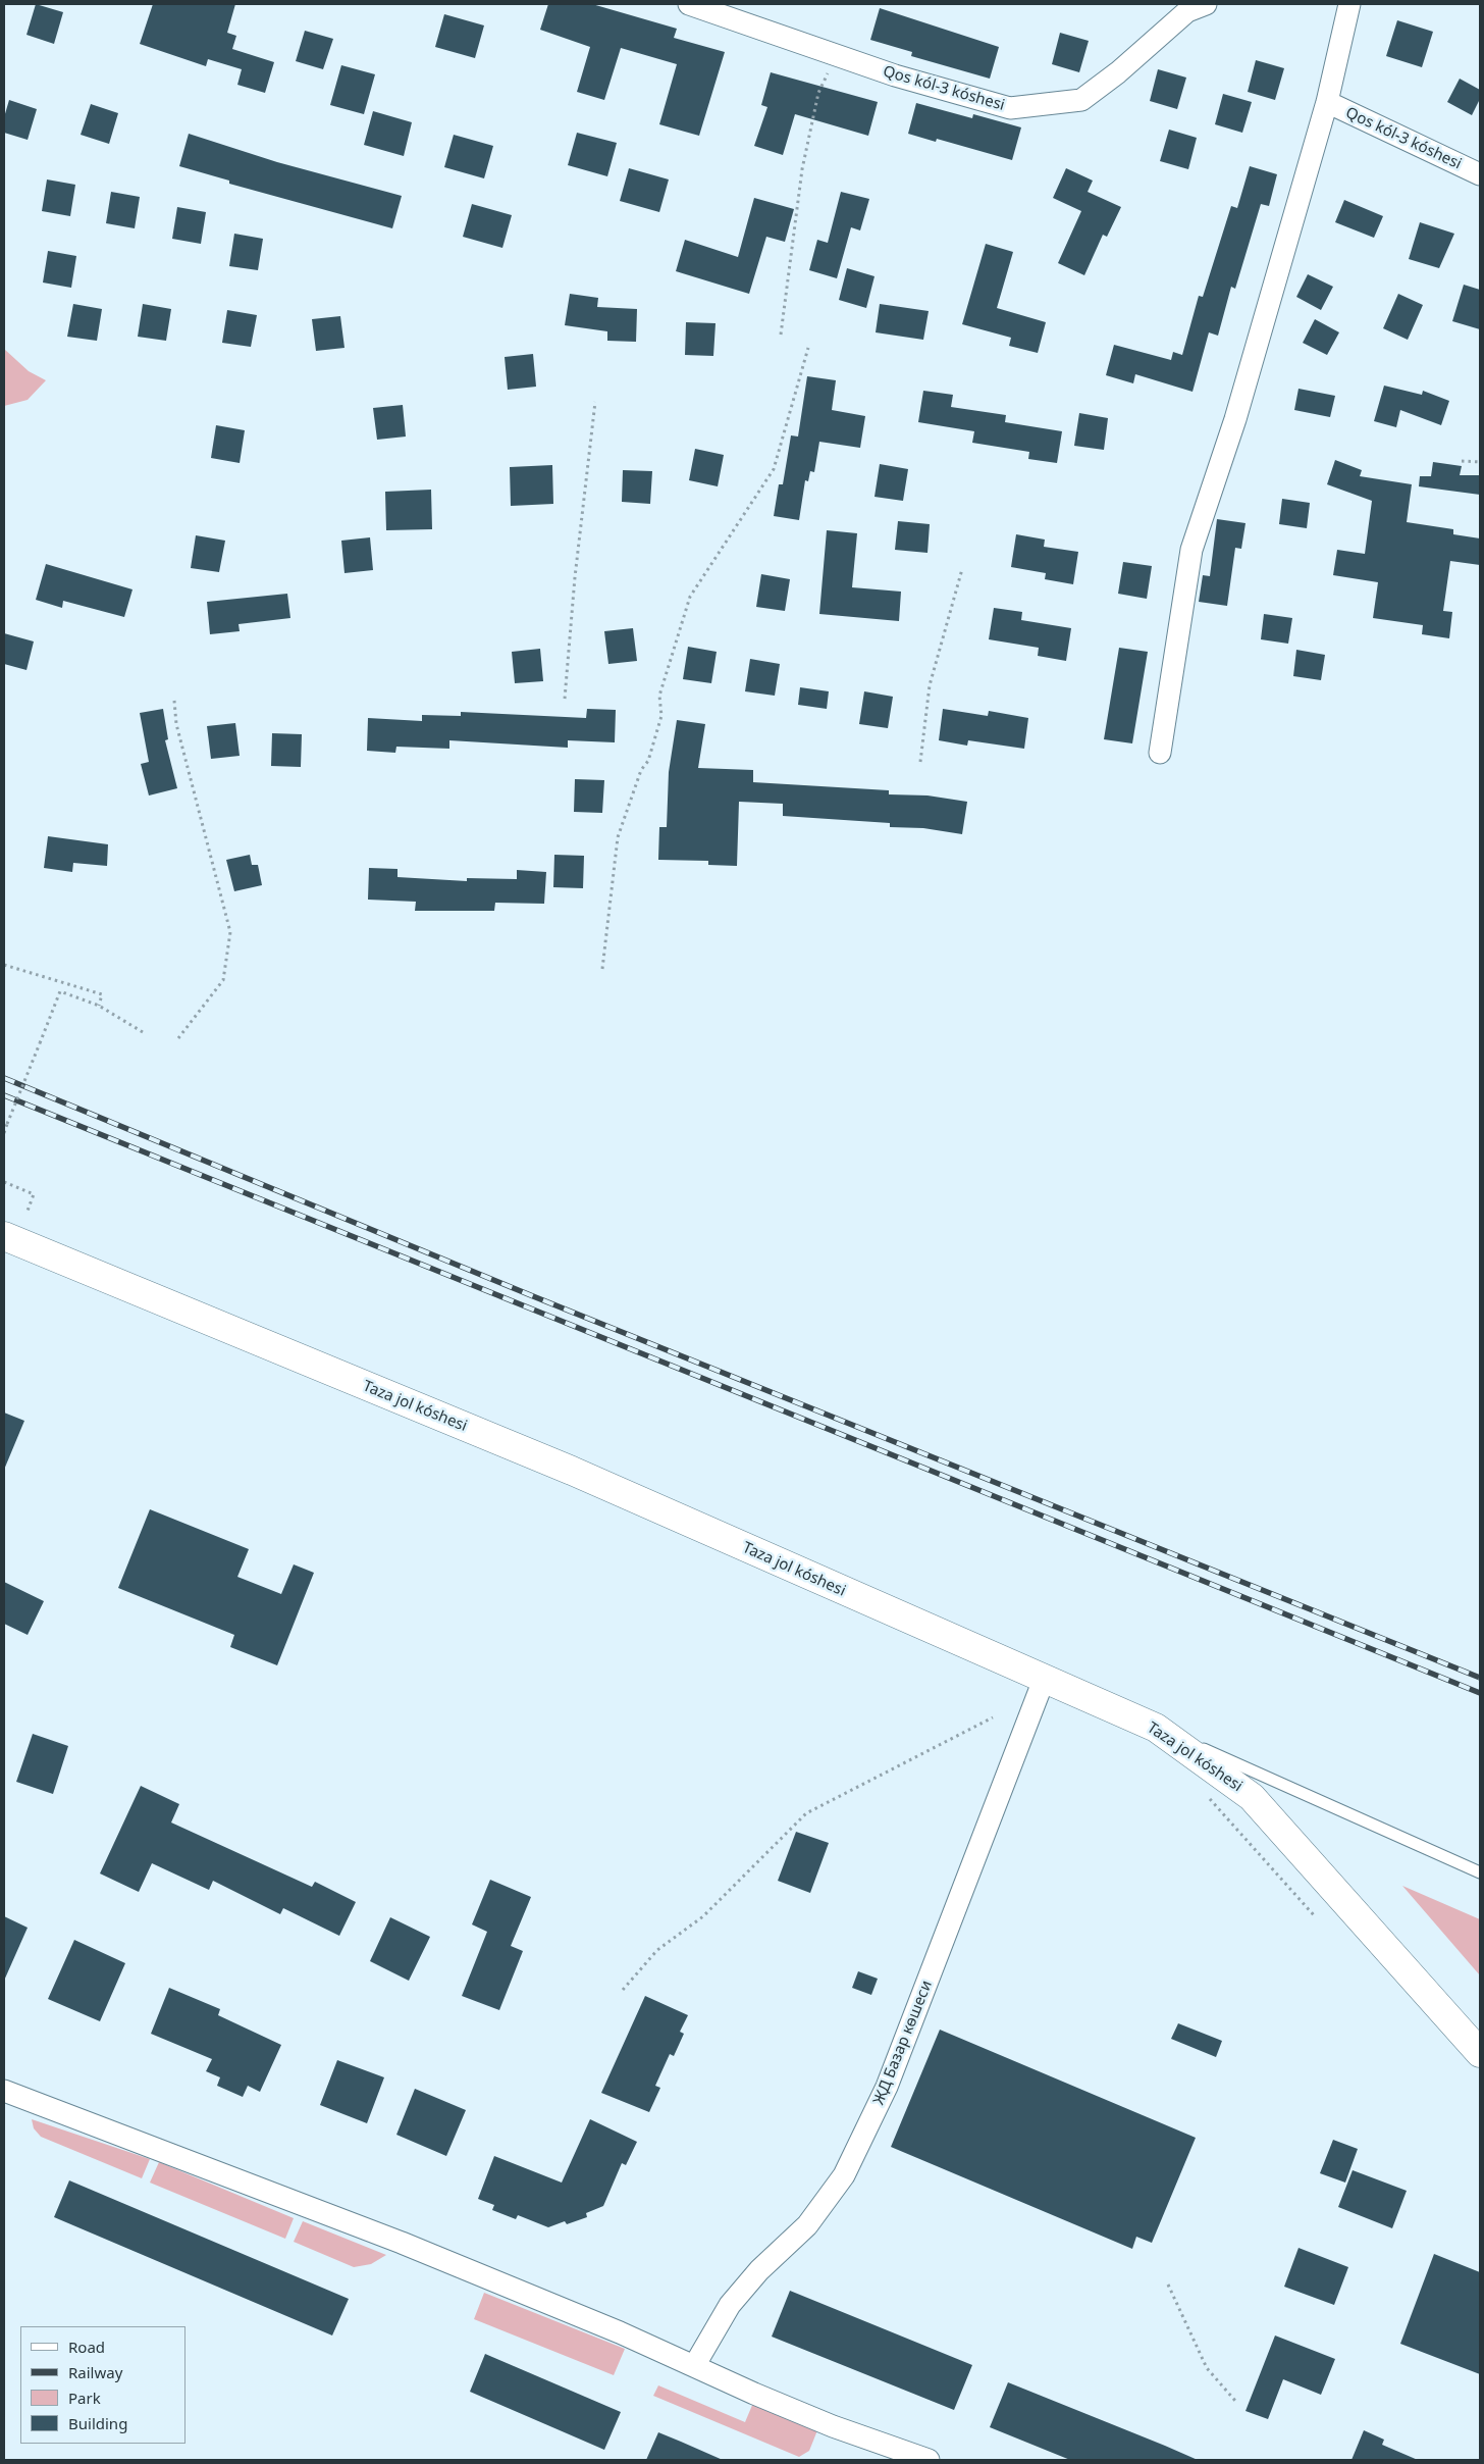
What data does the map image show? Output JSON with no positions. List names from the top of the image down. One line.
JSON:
{"streets":{"main road":["Taza jol kóshesi"],"street":["Qos kól-3 kóshesi","ЖД Базар көшеси"]},"crossings":[["Taza jol kóshesi","ЖД Базар көшеси"]],"legend":["Road","Railway","Park","Building"]}
